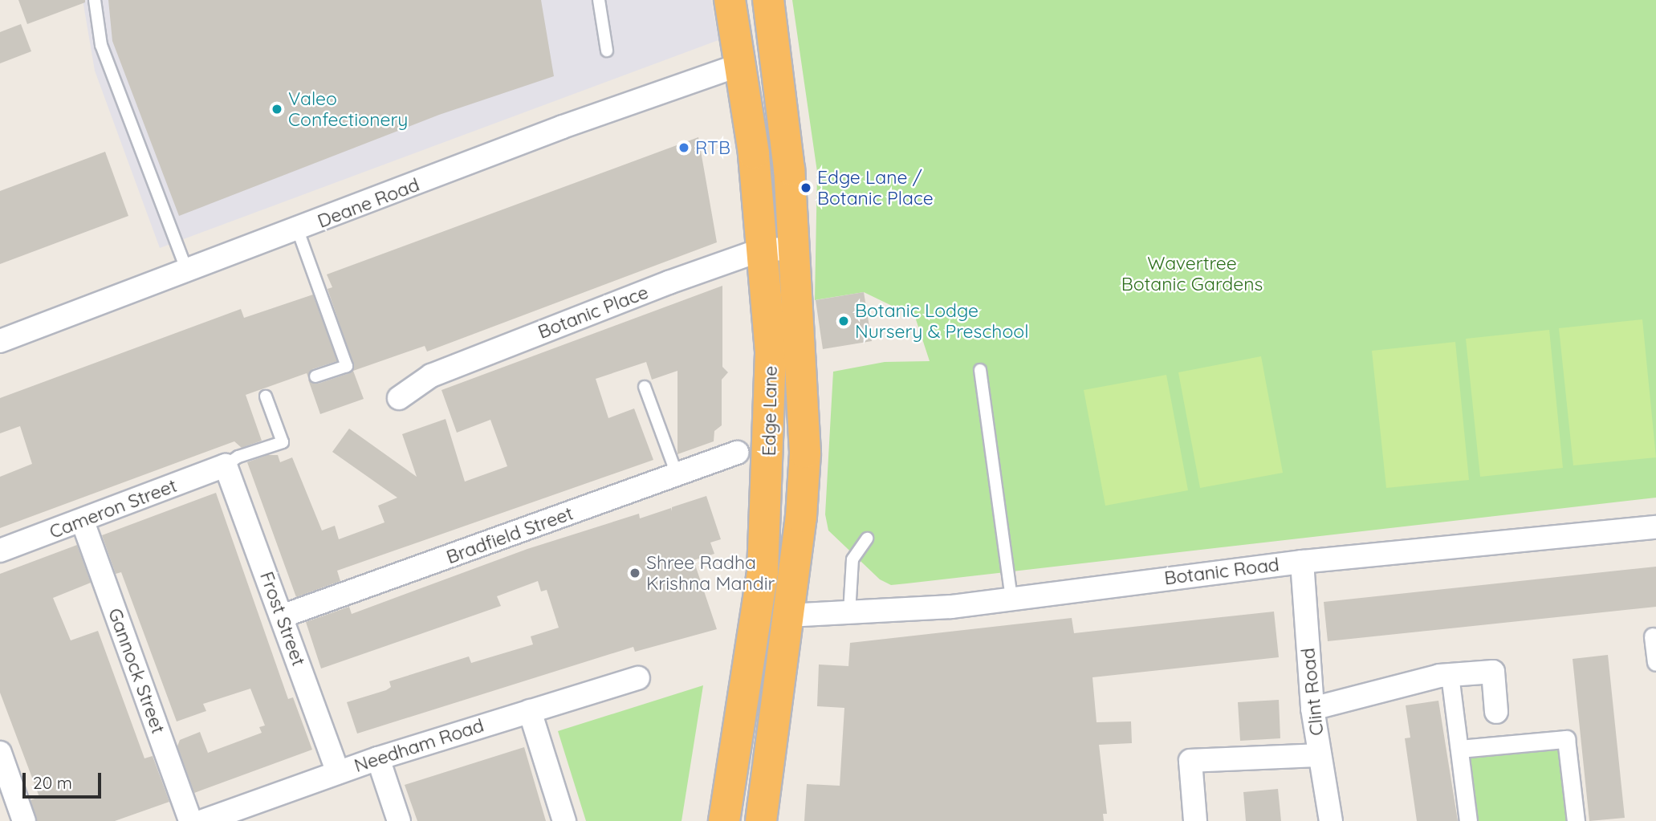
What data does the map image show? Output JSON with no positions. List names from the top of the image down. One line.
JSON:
{"streets":{"highway":["Edge Lane"],"street":["Deane Road","Botanic Place","Cameron Street","Bradfield Street","Botanic Road","Frost Street","Gannock Street","Clint Road","Needham Road"]},"crossings":[["Deane Road","Edge Lane"],["Botanic Place","Edge Lane"],["Edge Lane","Botanic Road"],["Cameron Street","Frost Street"],["Cameron Street","Gannock Street"],["Bradfield Street","Frost Street"],["Botanic Road","Clint Road"],["Frost Street","Needham Road"],["Gannock Street","Needham Road"]],"parks":["Wavertree Botanic Gardens"],"places":["Valeo Confectionery","RTB","Edge Lane / Botanic Place","Botanic Lodge Nursery & Preschool","Shree Radha Krishna Mandir"],"scale_bar":"20 m"}
